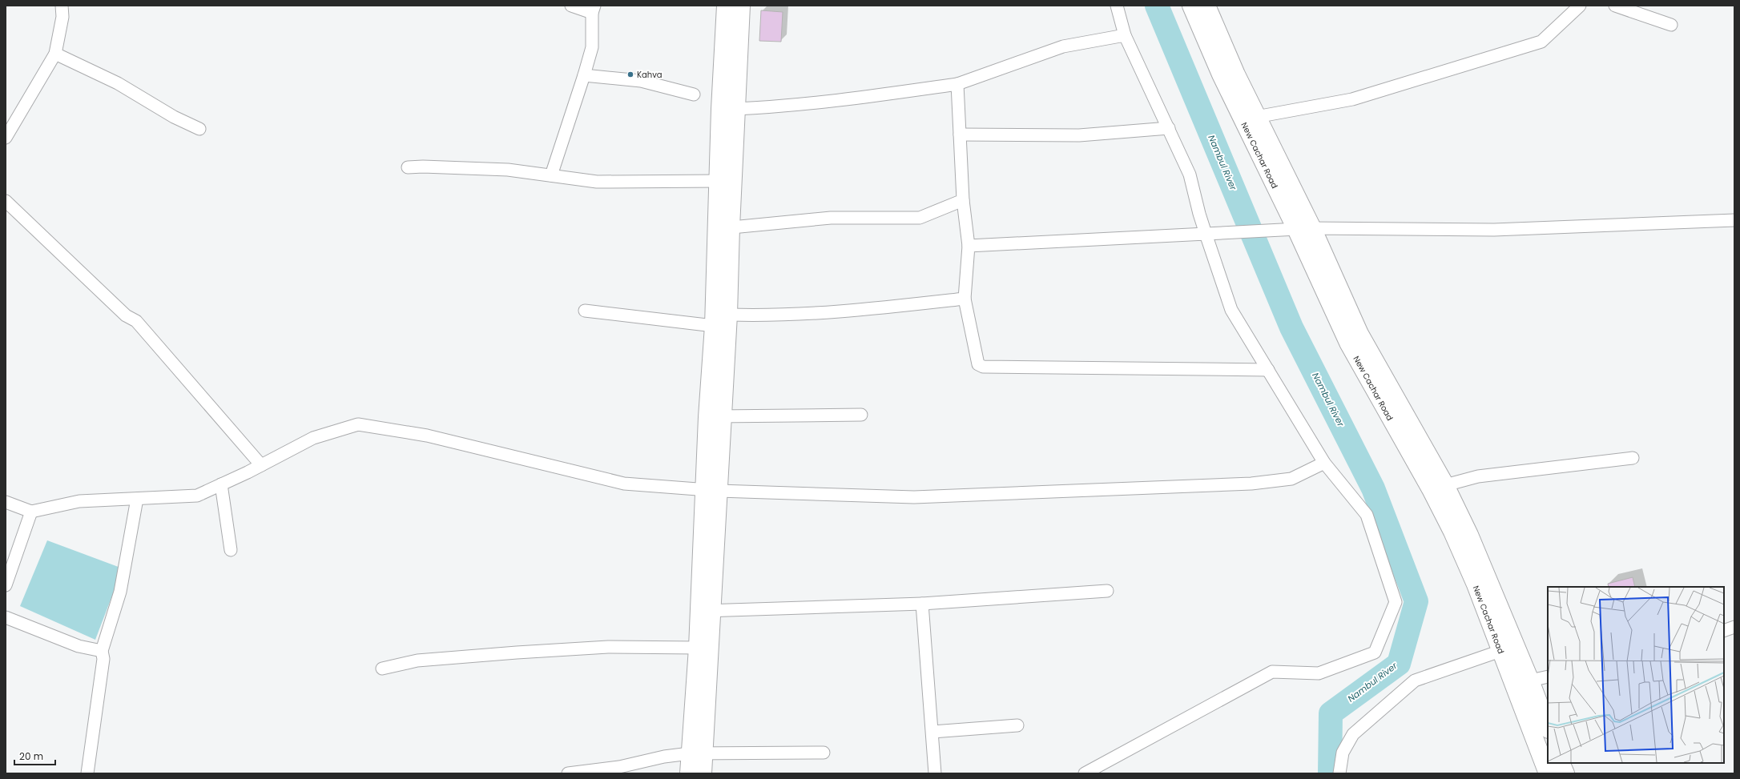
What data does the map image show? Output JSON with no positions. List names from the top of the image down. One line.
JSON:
{"streets":{"main road":["New Cachar Road"]},"water":["Nambul River"],"places":["Kahva"],"scale_bar":"20 m"}
